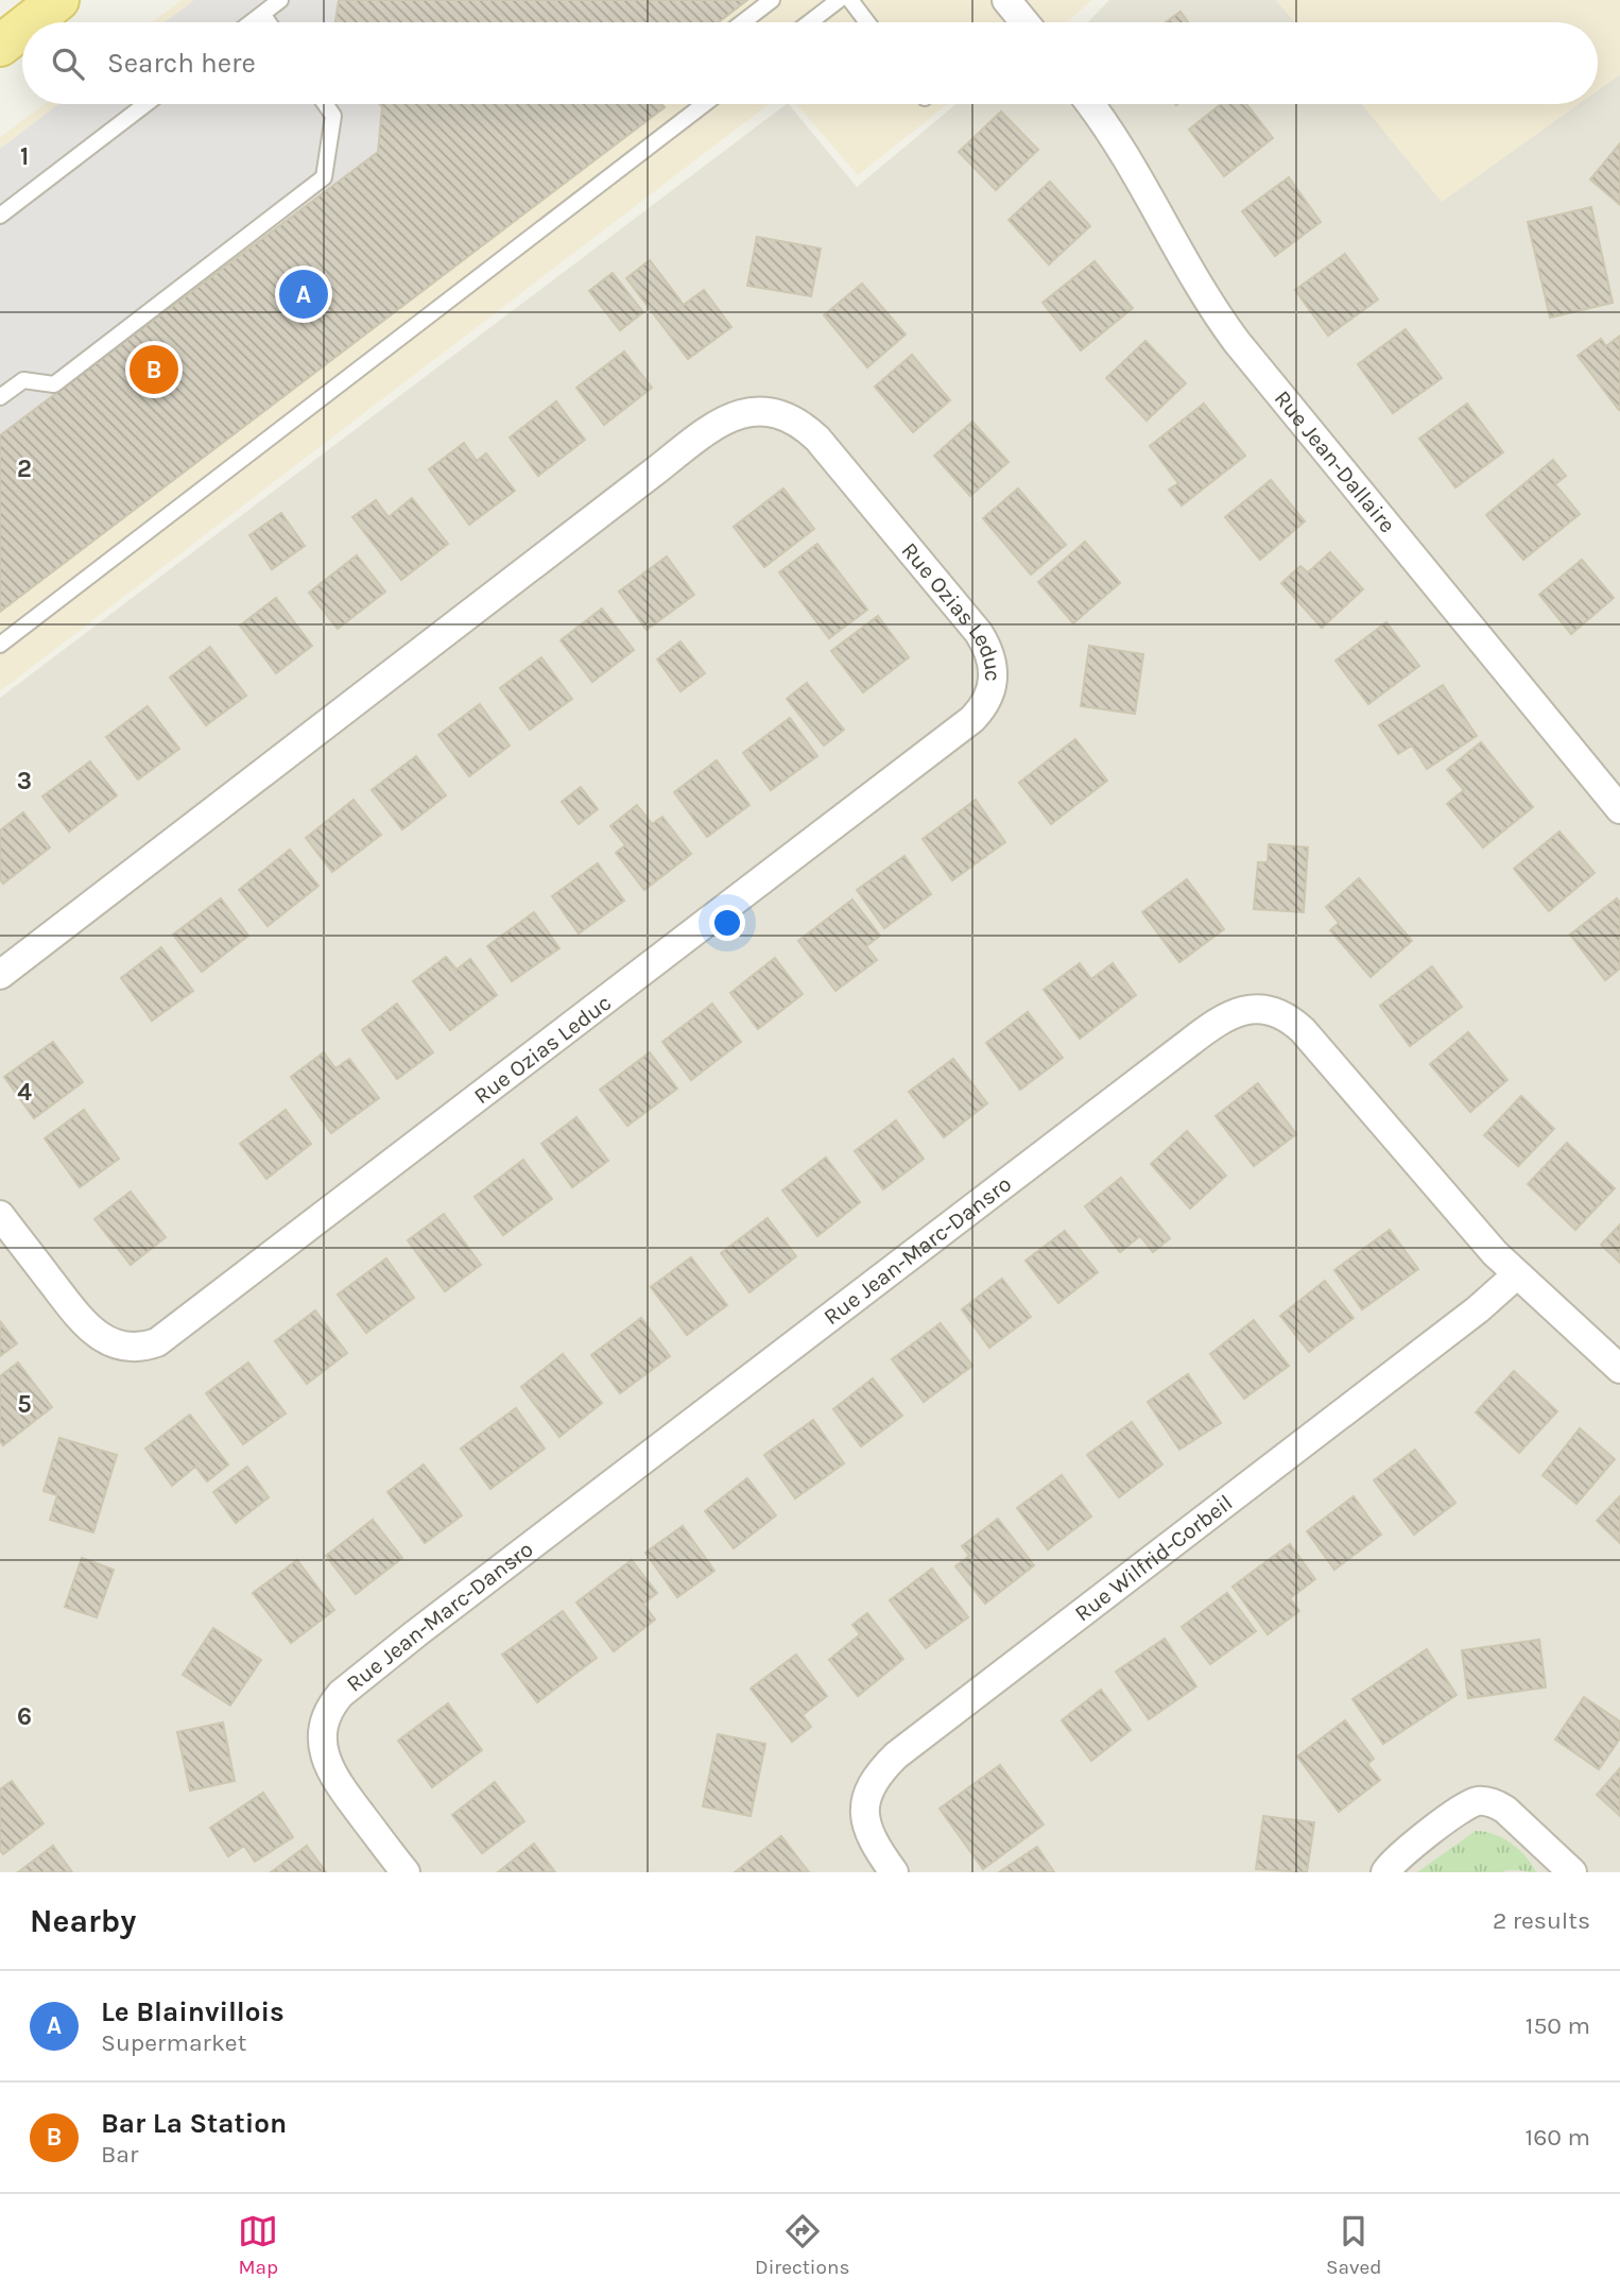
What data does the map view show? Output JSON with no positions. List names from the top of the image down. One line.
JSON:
{"streets":{"street":["Rue Jean-Dallaire","Rue Ozias Leduc","Rue Jean-Marc-Dansro","Rue Wilfrid-Corbeil"]},"crossings":[["Rue Jean-Marc-Dansro","Rue Wilfrid-Corbeil"]],"page":{"search":"Search here","pins":["A","B"],"heading":["Nearby","2 results"],"list":[{"mark":"A","name":"Le Blainvillois","note":"Supermarket","value":"150 m"},{"mark":"B","name":"Bar La Station","note":"Bar","value":"160 m"}],"nav":["Map","Directions","Saved"]},"grid":{"rows":["1","2","3","4","5","6"]}}
